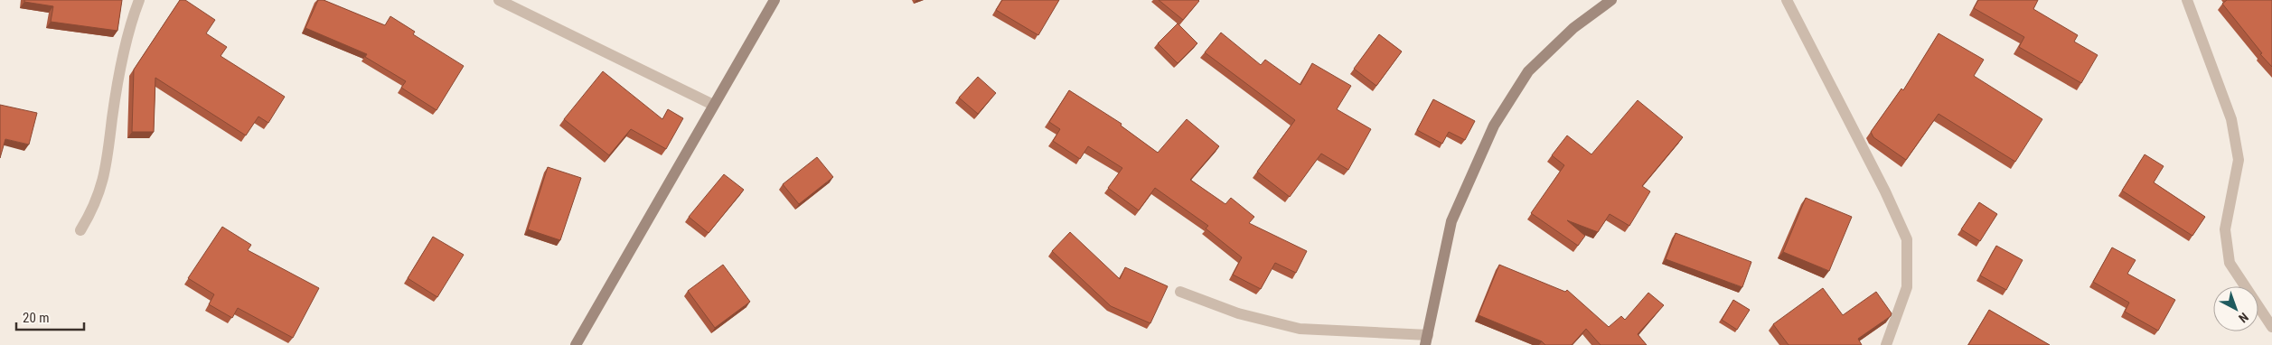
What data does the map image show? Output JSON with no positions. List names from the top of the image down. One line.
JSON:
{"scale_bar":"20 m","north":"bottom right"}
